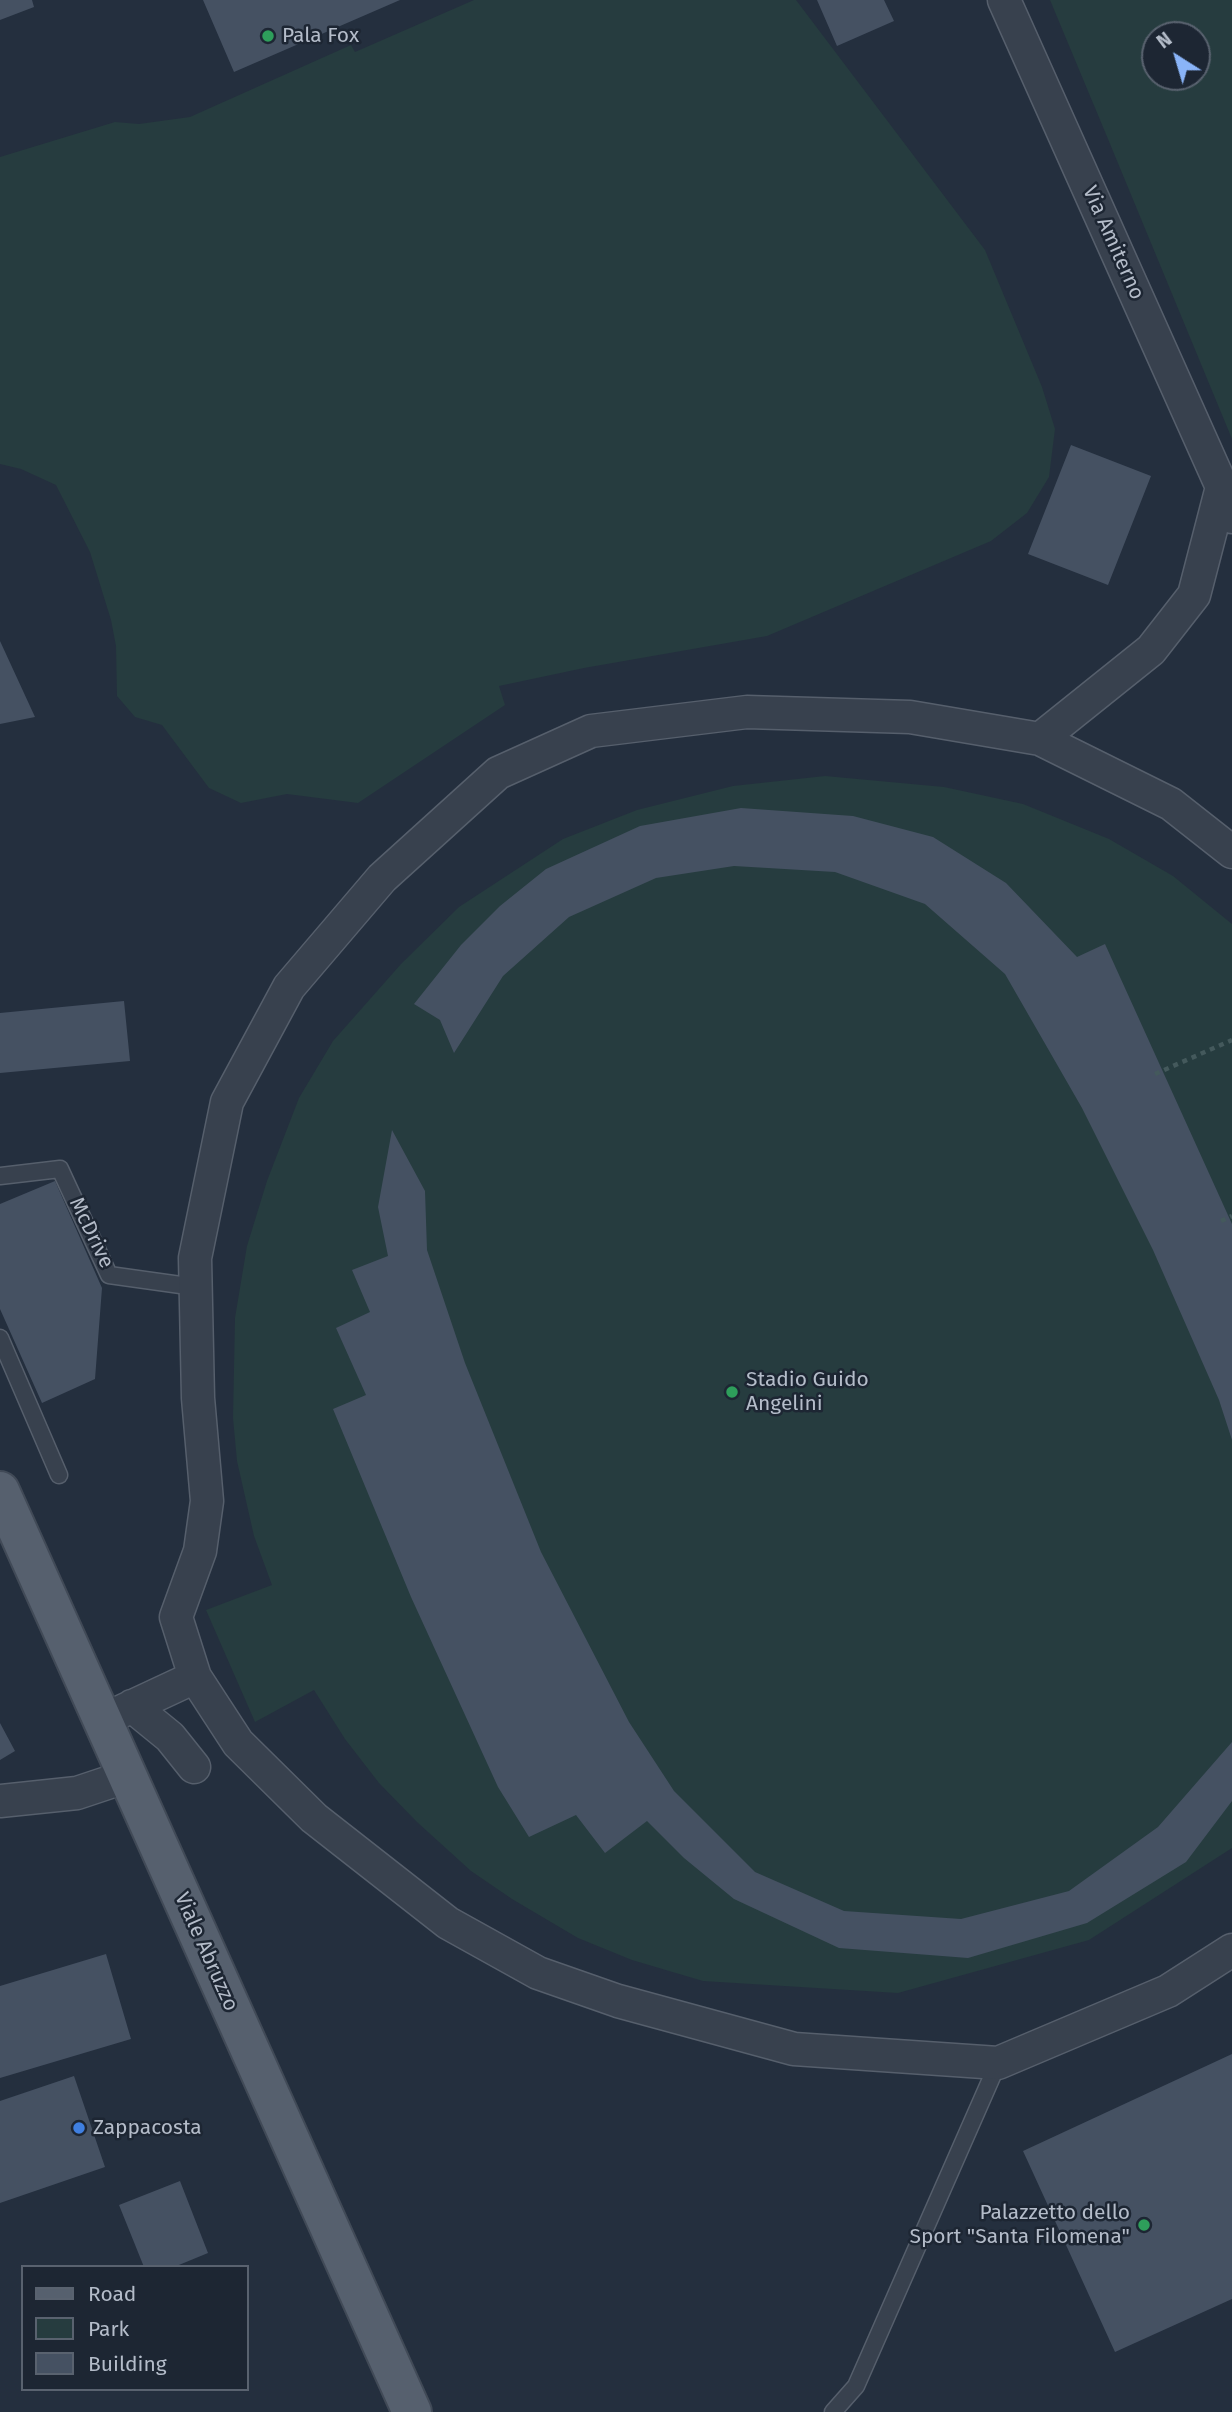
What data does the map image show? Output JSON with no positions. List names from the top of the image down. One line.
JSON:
{"streets":{"main road":["Viale Abruzzo"],"street":["Via Amiterno"],"lane":["McDrive"]},"places":["Pala Fox","Stadio Guido Angelini","Zappacosta","Palazzetto dello Sport \"Santa Filomena\""],"legend":["Road","Park","Building"],"north":"top left"}
